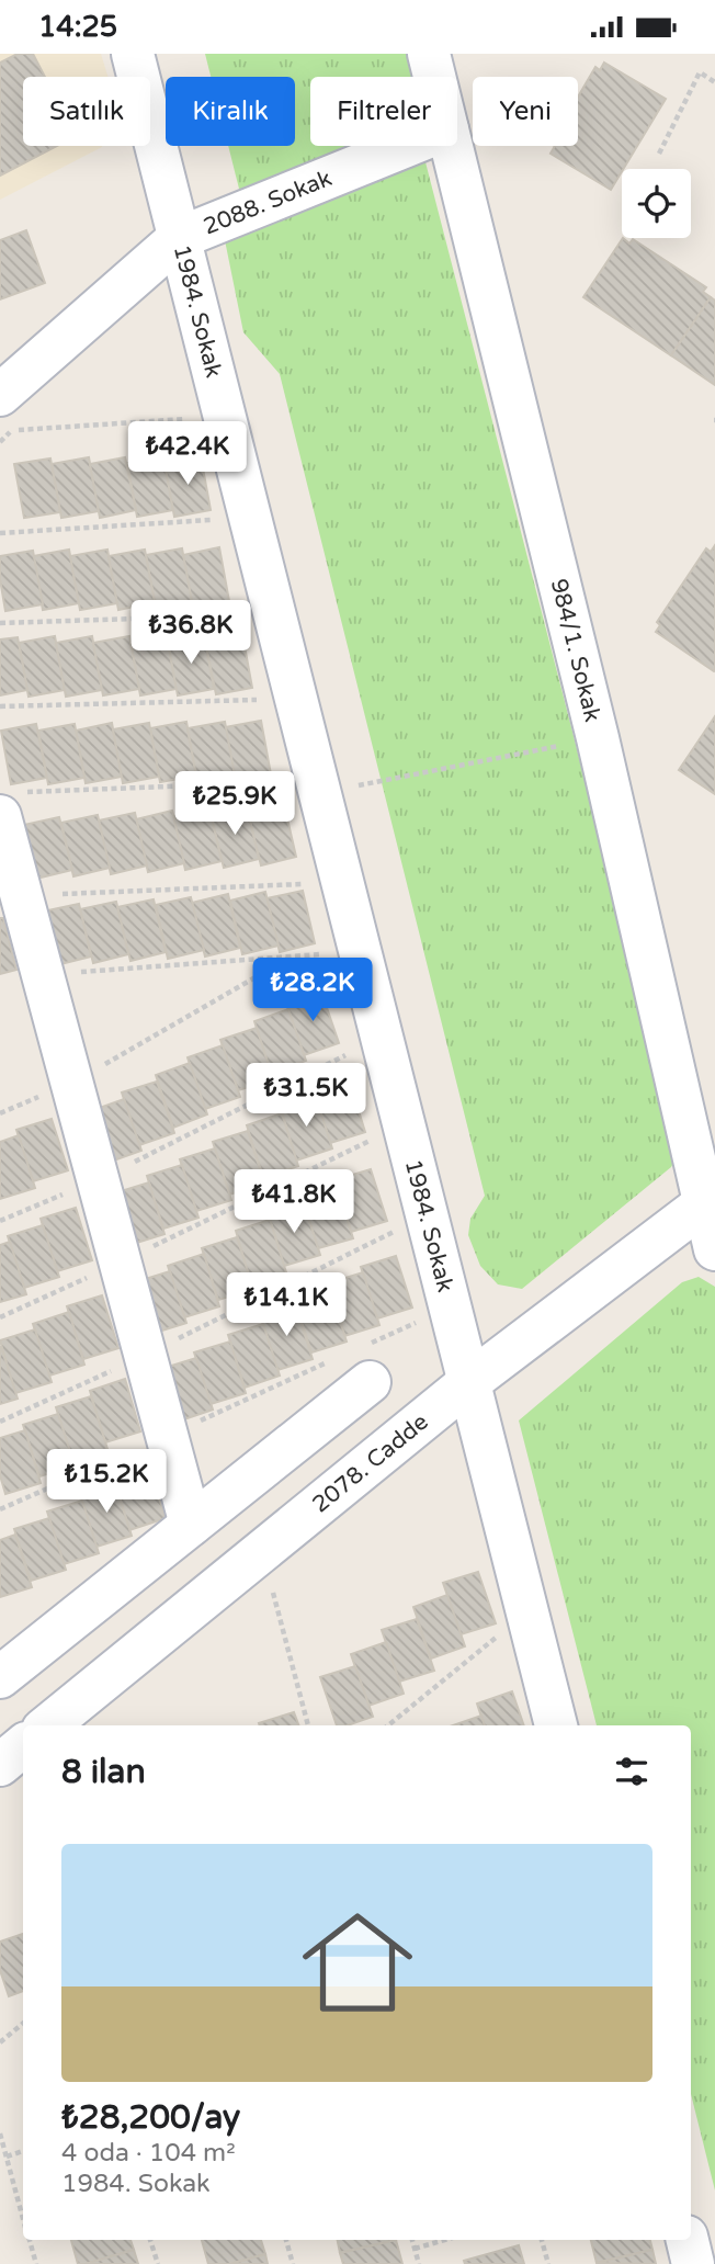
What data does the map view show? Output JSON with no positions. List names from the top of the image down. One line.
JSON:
{"streets":{"street":["2088. Sokak","1984. Sokak","984/1. Sokak","2078. Cadde"]},"crossings":[["2088. Sokak","1984. Sokak"],["1984. Sokak","2078. Cadde"],["984/1. Sokak","2078. Cadde"]],"page":{"status":"14:25","chip":["Satılık","Kiralık","Filtreler","Yeni"],"price":["₺42.4K","₺36.8K","₺25.9K","₺28.2K","₺31.5K","₺41.8K","₺14.1K","₺15.2K"],"heading":"8 ilan","list":[{"name":"₺28,200/ay","note":"4 oda · 104 m² · 1984. Sokak"}]}}
